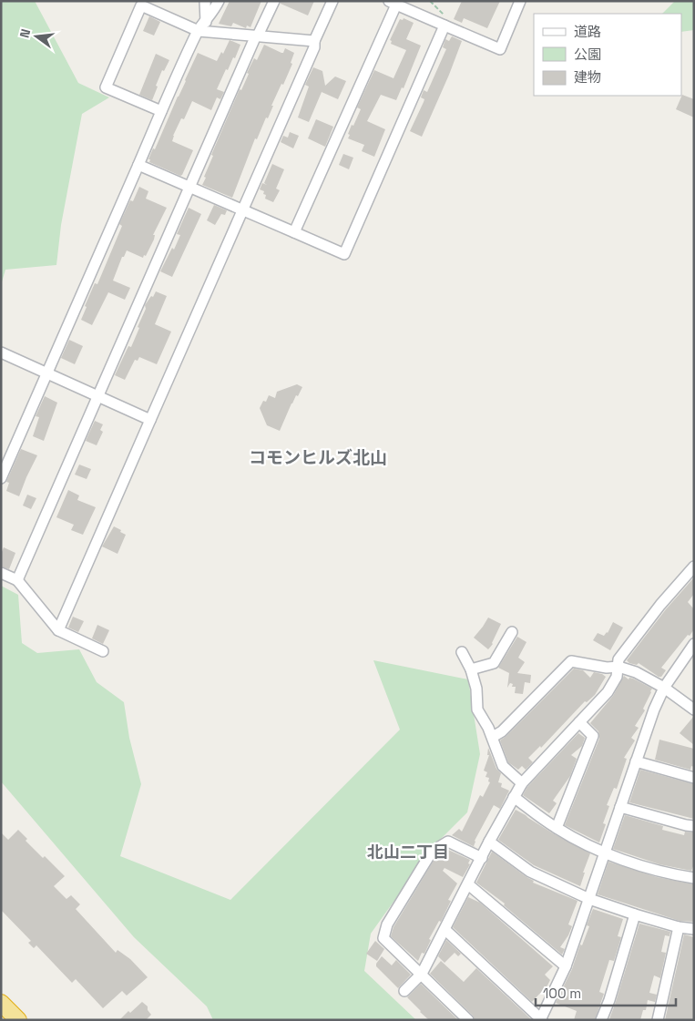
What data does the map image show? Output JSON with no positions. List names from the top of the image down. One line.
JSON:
{"districts":["コモンヒルズ北山","北山二丁目"],"legend":["道路","公園","建物"],"scale_bar":"100 m","north":"left"}
